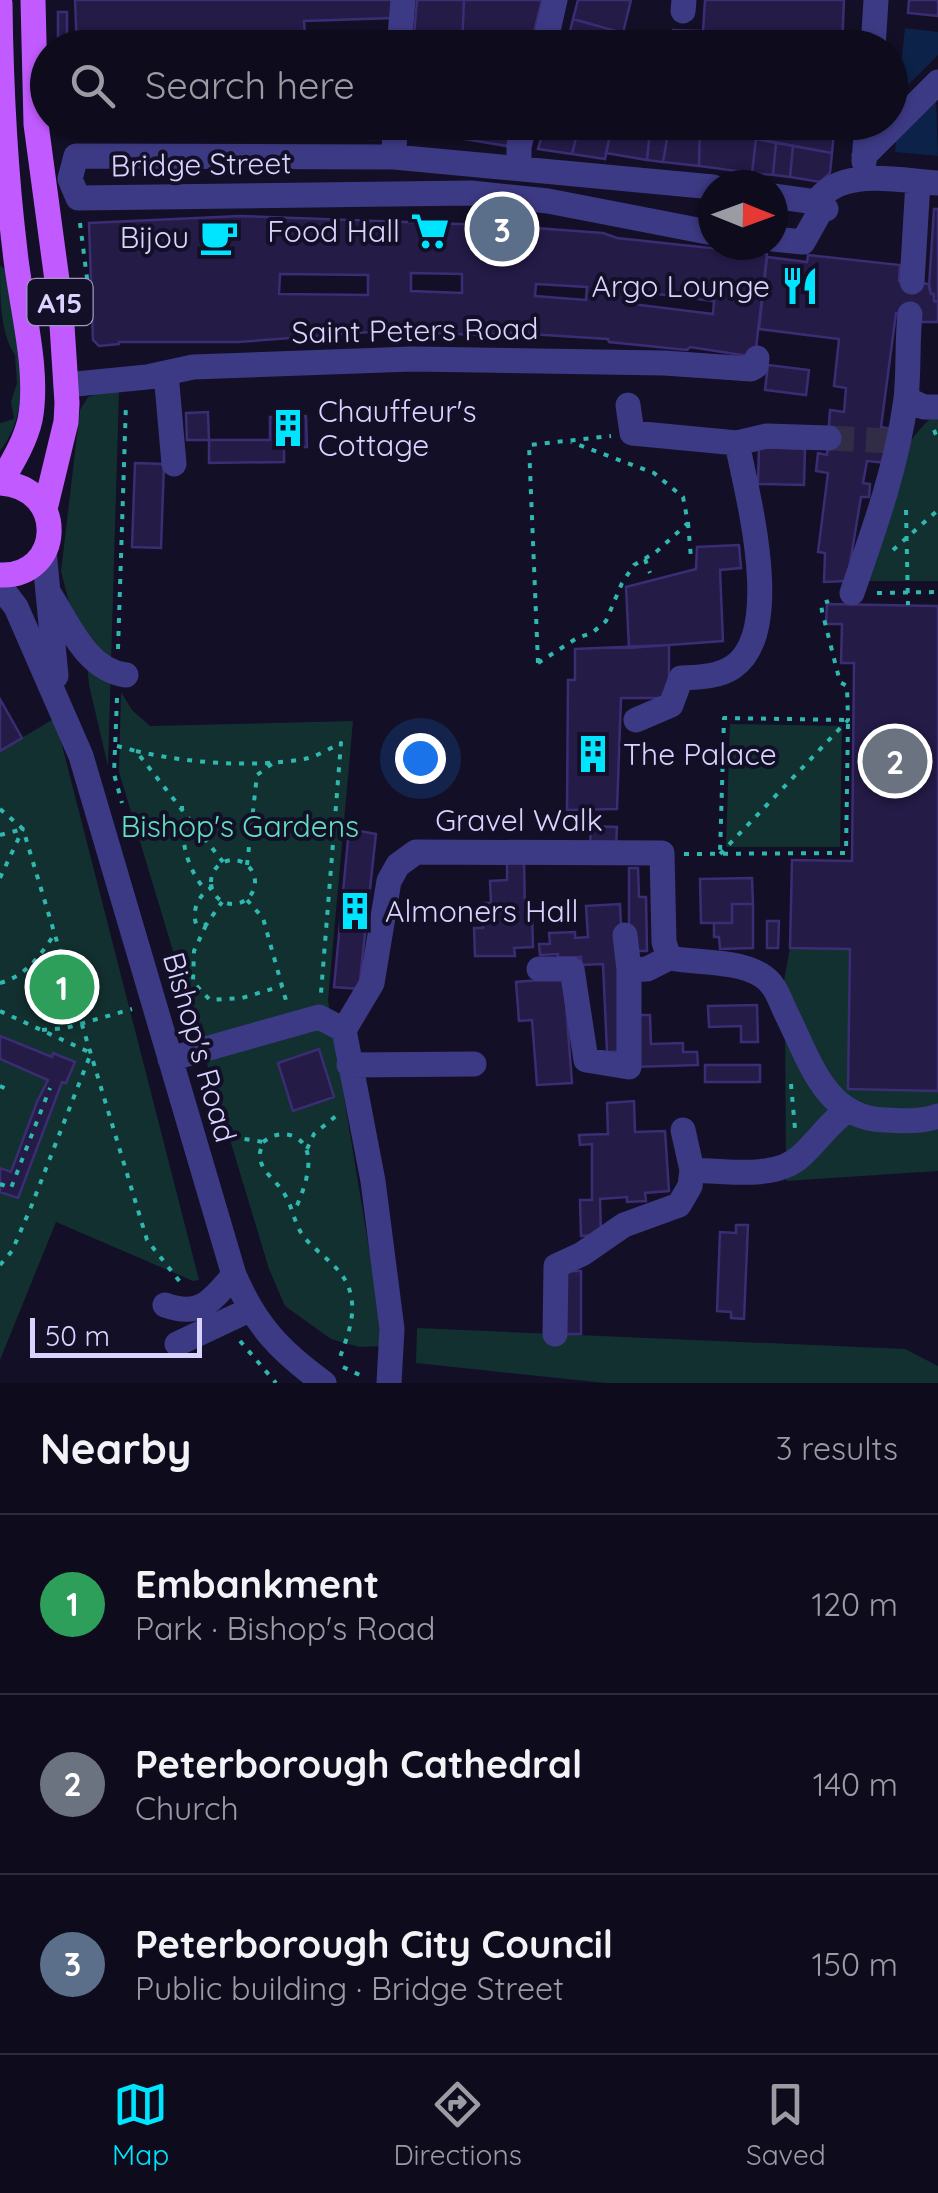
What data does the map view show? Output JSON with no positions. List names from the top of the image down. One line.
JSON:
{"streets":{"main road":["A15"],"street":["Bridge Street","Saint Peters Road","Gravel Walk","Bishop's Road"]},"crossings":[["A15","Saint Peters Road"]],"parks":["Bishop's Gardens"],"places":{"supermarket":["Food Hall"],"cafe":["Bijou"],"restaurant":["Argo Lounge"],"building":["Chauffeur's Cottage","The Palace","Almoners Hall"]},"scale_bar":"50 m","north":"right","page":{"search":"Search here","pins":["3","2","1"],"scale":"50 m","heading":["Nearby","3 results"],"list":[{"mark":"1","name":"Embankment","note":"Park · Bishop's Road","value":"120 m"},{"mark":"2","name":"Peterborough Cathedral","note":"Church","value":"140 m"},{"mark":"3","name":"Peterborough City Council","note":"Public building · Bridge Street","value":"150 m"}],"nav":["Map","Directions","Saved"]}}
